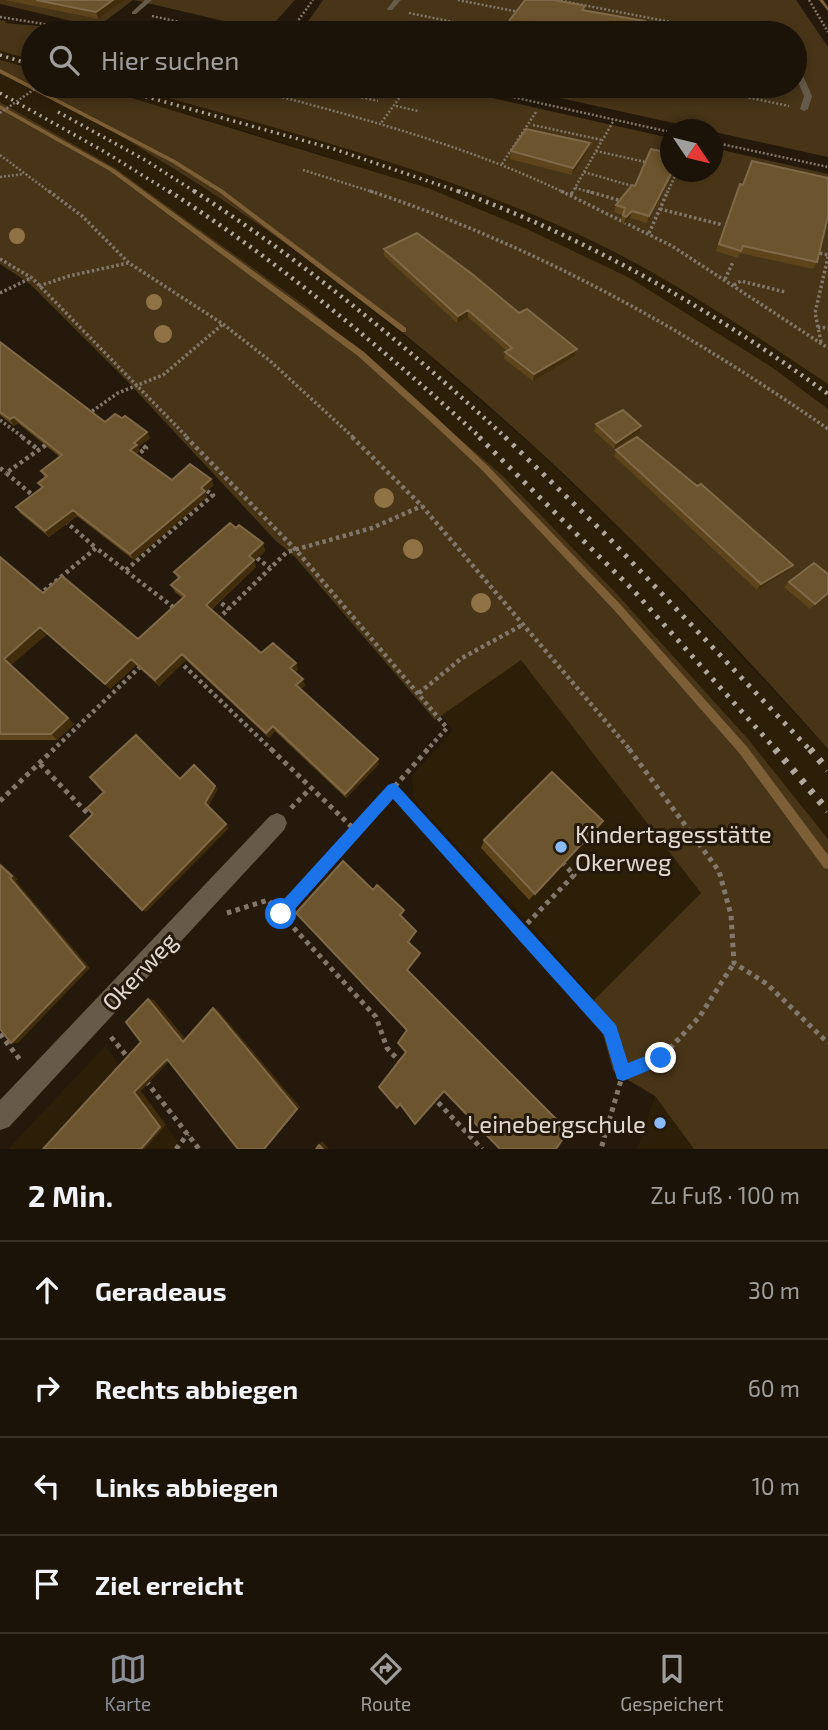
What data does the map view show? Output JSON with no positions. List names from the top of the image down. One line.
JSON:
{"streets":{"street":["Okerweg"]},"places":["Kindertagesstätte Okerweg","Leinebergschule"],"north":"bottom right","page":{"search":"Hier suchen","heading":["2 Min.","Zu Fuß · 100 m"],"list":[["Geradeaus","30 m"],["Rechts abbiegen","60 m"],["Links abbiegen","10 m"],"Ziel erreicht"],"nav":["Karte","Route","Gespeichert"]}}
